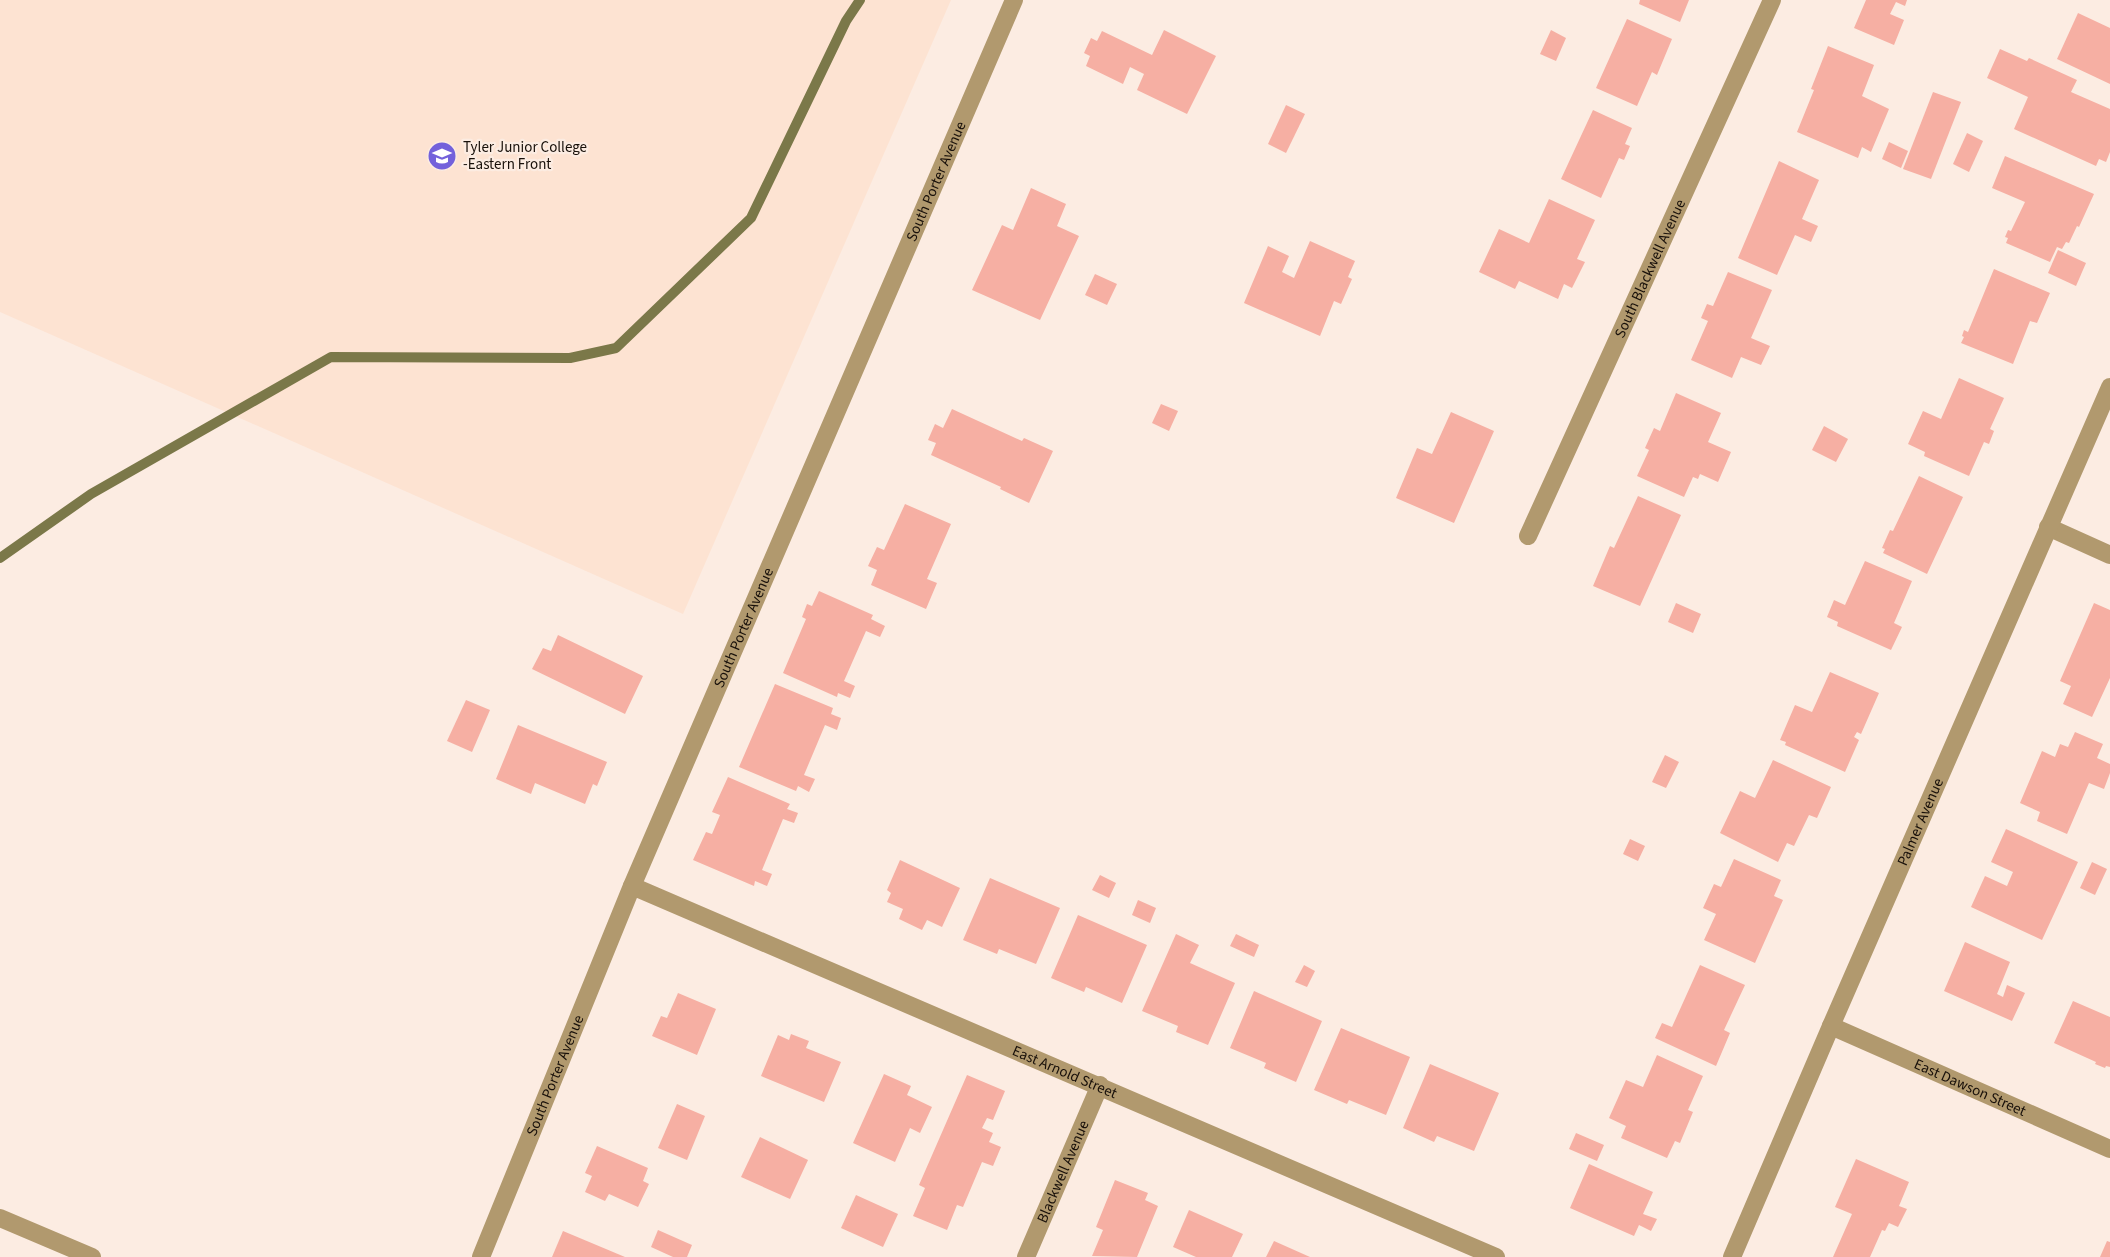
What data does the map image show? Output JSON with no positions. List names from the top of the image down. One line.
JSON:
{"streets":{"street":["South Porter Avenue","South Blackwell Avenue","Palmer Avenue","East Arnold Street","East Dawson Street","Blackwell Avenue"]},"crossings":[["South Porter Avenue","East Arnold Street"],["Palmer Avenue","East Dawson Street"],["East Arnold Street","Blackwell Avenue"]],"places":{"school or university":["Tyler Junior College -Eastern Front"]}}
